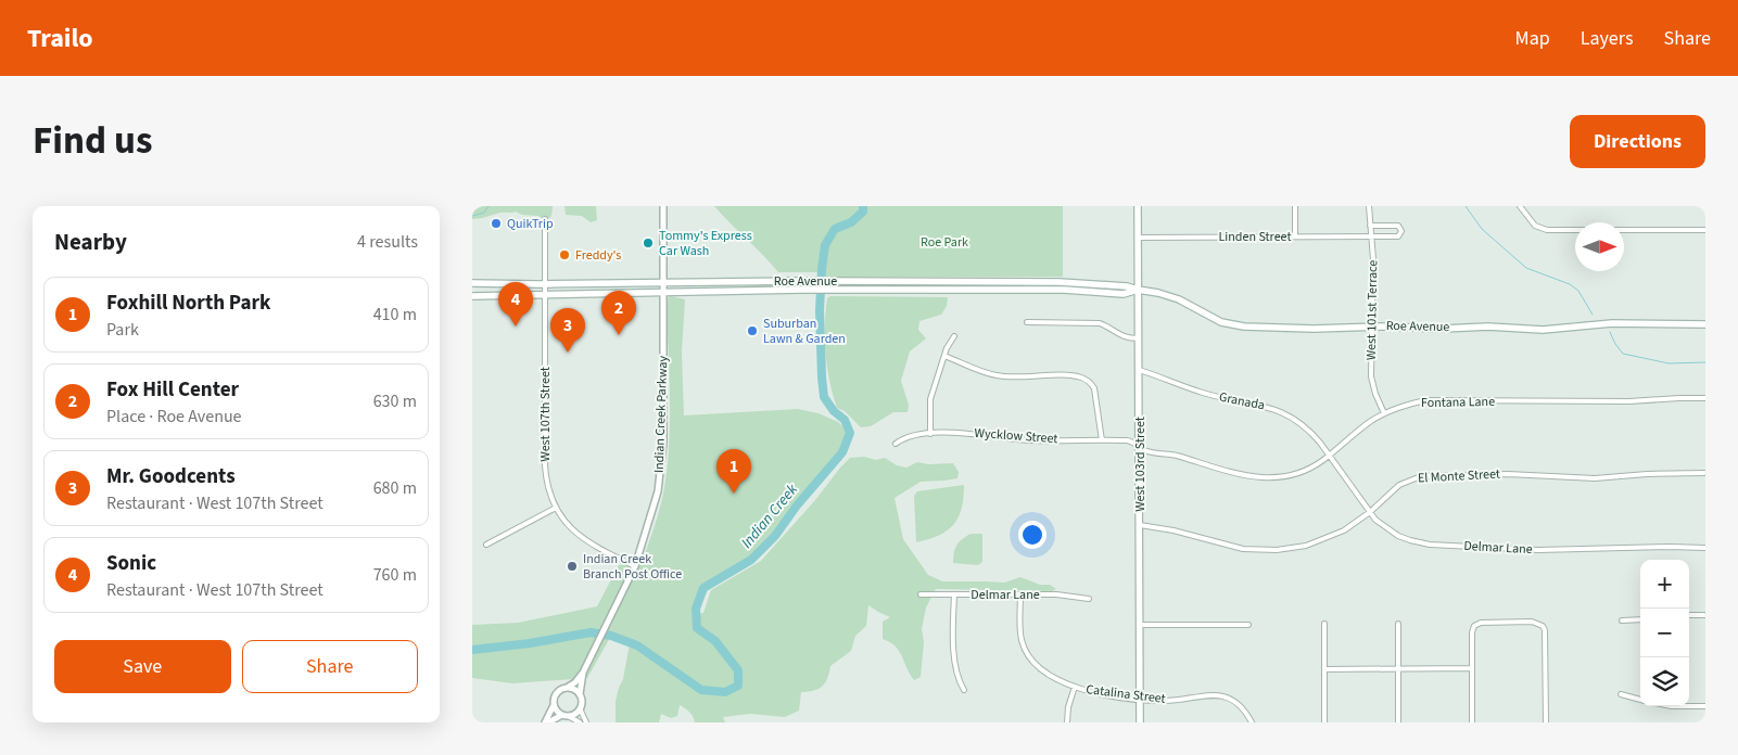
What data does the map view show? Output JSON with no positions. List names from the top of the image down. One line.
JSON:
{"streets":{"main road":["Roe Avenue","West 103rd Street"],"street":["Linden Street","West 101st Terrace","Granada","Fontana Lane","West 107th Street","Indian Creek Parkway","Wycklow Street","El Monte Street","Delmar Lane","Catalina Street"]},"crossings":[["Linden Street","West 101st Terrace"],["Linden Street","West 103rd Street"],["Roe Avenue","West 101st Terrace"],["Roe Avenue","West 107th Street"],["Roe Avenue","Indian Creek Parkway"],["Roe Avenue","West 103rd Street"],["West 101st Terrace","Fontana Lane"],["Granada","Fontana Lane"],["Granada","West 103rd Street"],["Granada","Delmar Lane"],["Fontana Lane","Wycklow Street"],["Fontana Lane","West 103rd Street"],["Fontana Lane","Delmar Lane"],["West 107th Street","Indian Creek Parkway"],["Wycklow Street","West 103rd Street"],["West 103rd Street","El Monte Street"],["West 103rd Street","Catalina Street"],["El Monte Street","Delmar Lane"],["Delmar Lane","Catalina Street"]],"water":["Indian Creek"],"parks":["Roe Park"],"places":["QuikTrip","Tommy's Express Car Wash","Freddy's","Suburban Lawn & Garden","Indian Creek Branch Post Office"],"north":"right","page":{"header":"Trailo","nav":["Map","Layers","Share"],"title":"Find us","buttons":["Directions",["Save","Share"]],"heading":["Nearby","4 results"],"list":[{"mark":"1","name":"Foxhill North Park","note":"Park","value":"410 m"},{"mark":"2","name":"Fox Hill Center","note":"Place · Roe Avenue","value":"630 m"},{"mark":"3","name":"Mr. Goodcents","note":"Restaurant · West 107th Street","value":"680 m"},{"mark":"4","name":"Sonic","note":"Restaurant · West 107th Street","value":"760 m"}],"pins":["4","2","3","1"],"map_buttons":["+","−"]}}
